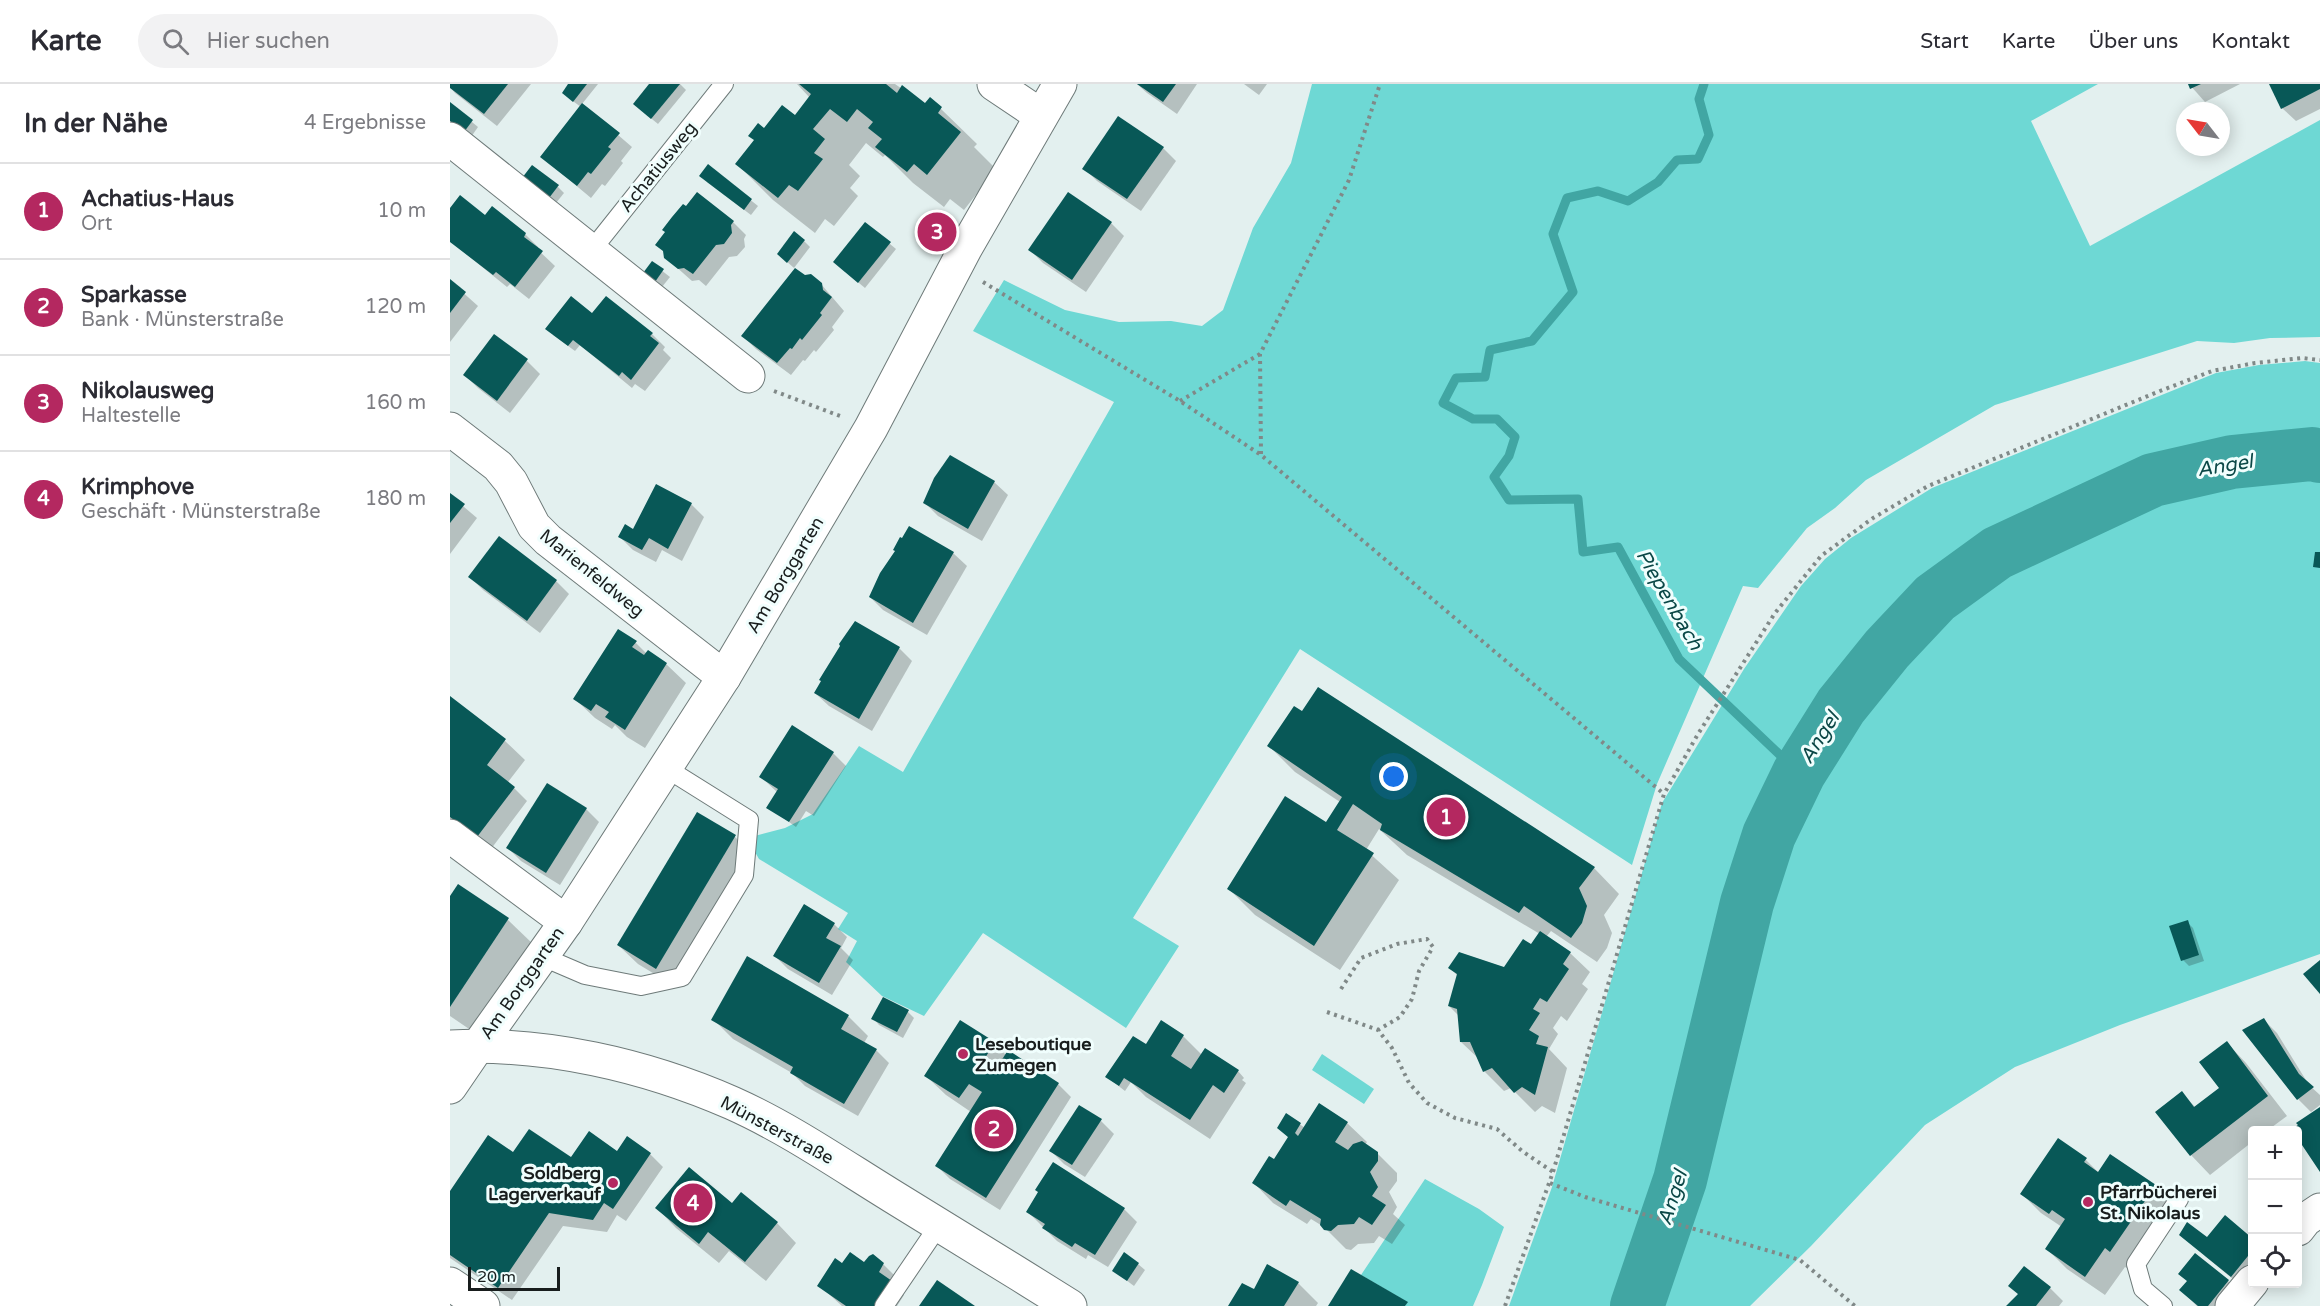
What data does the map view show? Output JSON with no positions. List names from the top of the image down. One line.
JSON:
{"streets":{"street":["Marienfeldweg","Am Borggarten","Münsterstraße"],"lane":["Achatiusweg"]},"crossings":[["Marienfeldweg","Am Borggarten"],["Am Borggarten","Münsterstraße"]],"water":["Angel","Piepenbach"],"places":["Leseboutique Zumegen","Soldberg Lagerverkauf","Pfarrbücherei St. Nikolaus"],"scale_bar":"20 m","north":"top left","page":{"header":"Karte","search":"Hier suchen","nav":["Start","Karte","Über uns","Kontakt"],"heading":["In der Nähe","4 Ergebnisse"],"list":[{"mark":"1","name":"Achatius-Haus","note":"Ort","value":"10 m"},{"mark":"2","name":"Sparkasse","note":"Bank · Münsterstraße","value":"120 m"},{"mark":"3","name":"Nikolausweg","note":"Haltestelle","value":"160 m"},{"mark":"4","name":"Krimphove","note":"Geschäft · Münsterstraße","value":"180 m"}],"pins":["3","1","2","4"],"map_buttons":["+","−"],"scale":"20 m"}}
